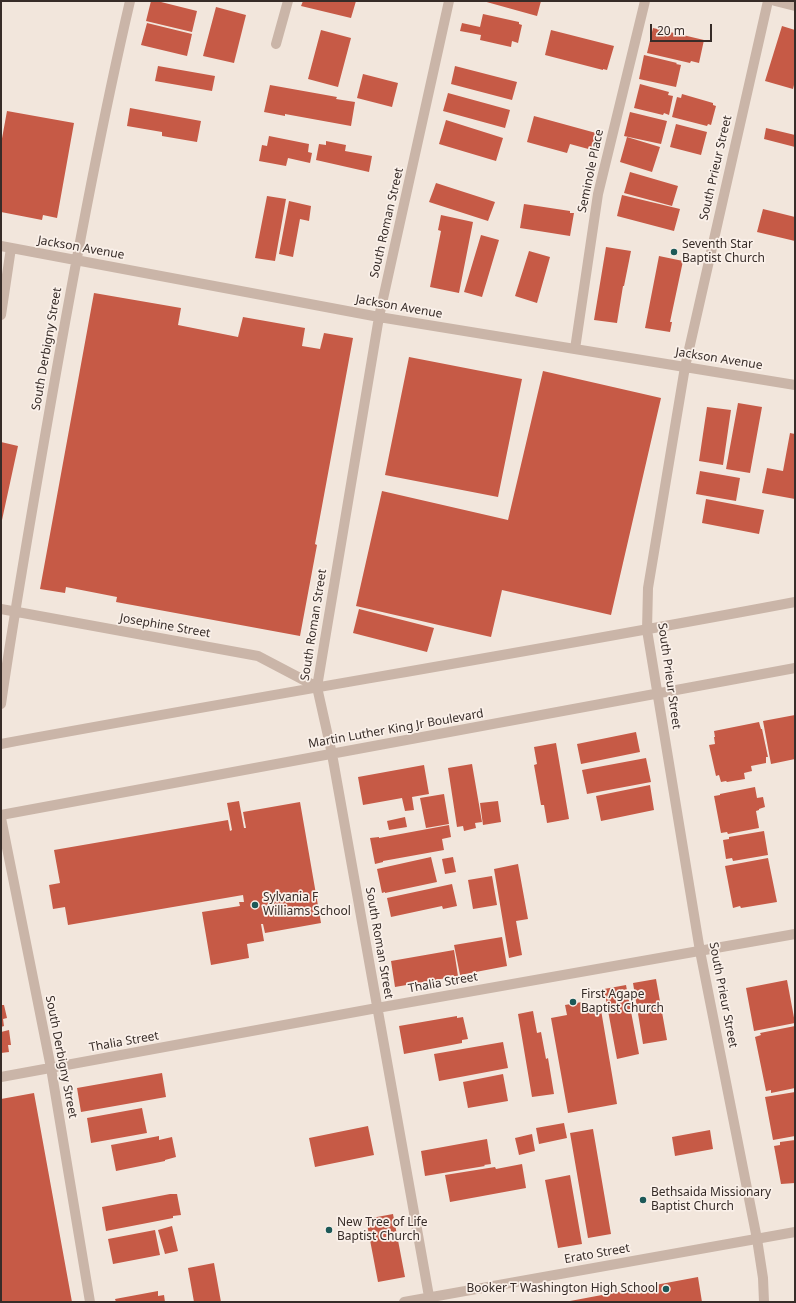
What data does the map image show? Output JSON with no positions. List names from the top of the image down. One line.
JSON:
{"streets":{"street":["South Prieur Street","Seminole Place","South Roman Street","Jackson Avenue","South Derbigny Street","Josephine Street","Martin Luther King Jr Boulevard","Thalia Street","Erato Street"]},"crossings":[["South Prieur Street","Jackson Avenue"],["South Prieur Street","Martin Luther King Jr Boulevard"],["South Prieur Street","Thalia Street"],["South Prieur Street","Erato Street"],["Seminole Place","Jackson Avenue"],["South Roman Street","Jackson Avenue"],["South Roman Street","Josephine Street"],["South Roman Street","Martin Luther King Jr Boulevard"],["South Roman Street","Thalia Street"],["South Roman Street","Erato Street"],["Jackson Avenue","South Derbigny Street"],["South Derbigny Street","Josephine Street"],["South Derbigny Street","Thalia Street"]],"places":["Seventh Star Baptist Church","Sylvania F Williams School","First Agape Baptist Church","Bethsaida Missionary Baptist Church","New Tree of Life Baptist Church","Booker T Washington High School"],"scale_bar":"20 m"}
